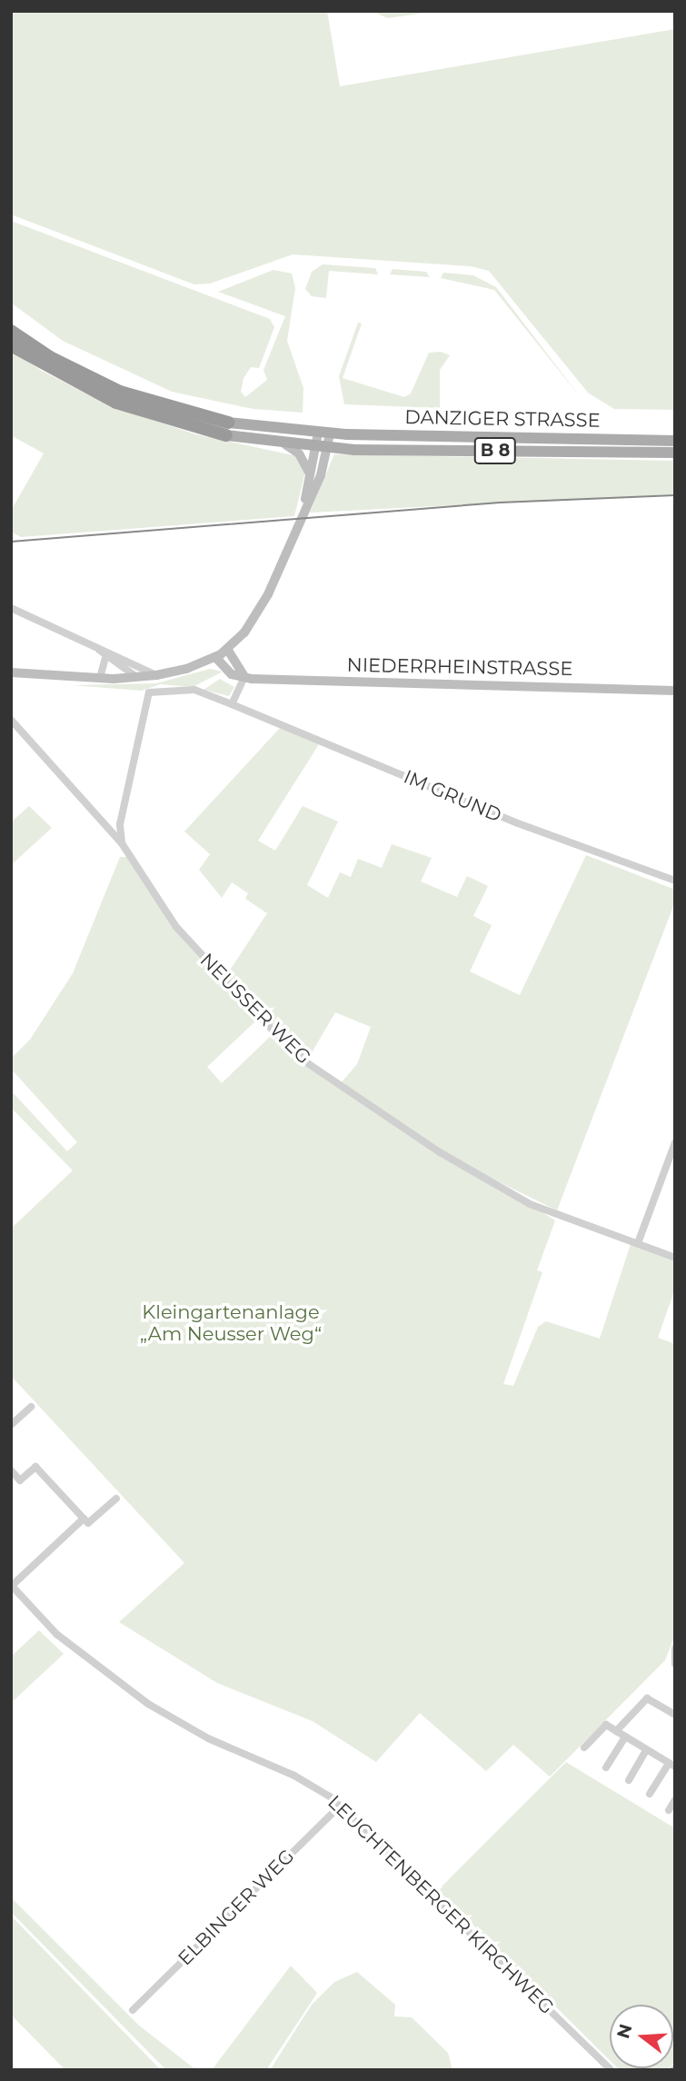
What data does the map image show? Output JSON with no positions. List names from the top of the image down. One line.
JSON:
{"streets":{"highway":["DANZIGER STRASSE","B 8"],"main road":["NIEDERRHEINSTRASSE"],"street":["IM GRUND","NEUSSER WEG","LEUCHTENBERGER KIRCHWEG","ELBINGER WEG"]},"crossings":[["LEUCHTENBERGER KIRCHWEG","ELBINGER WEG"]],"parks":["Kleingartenanlage „Am Neusser Weg“"],"north":"left"}
